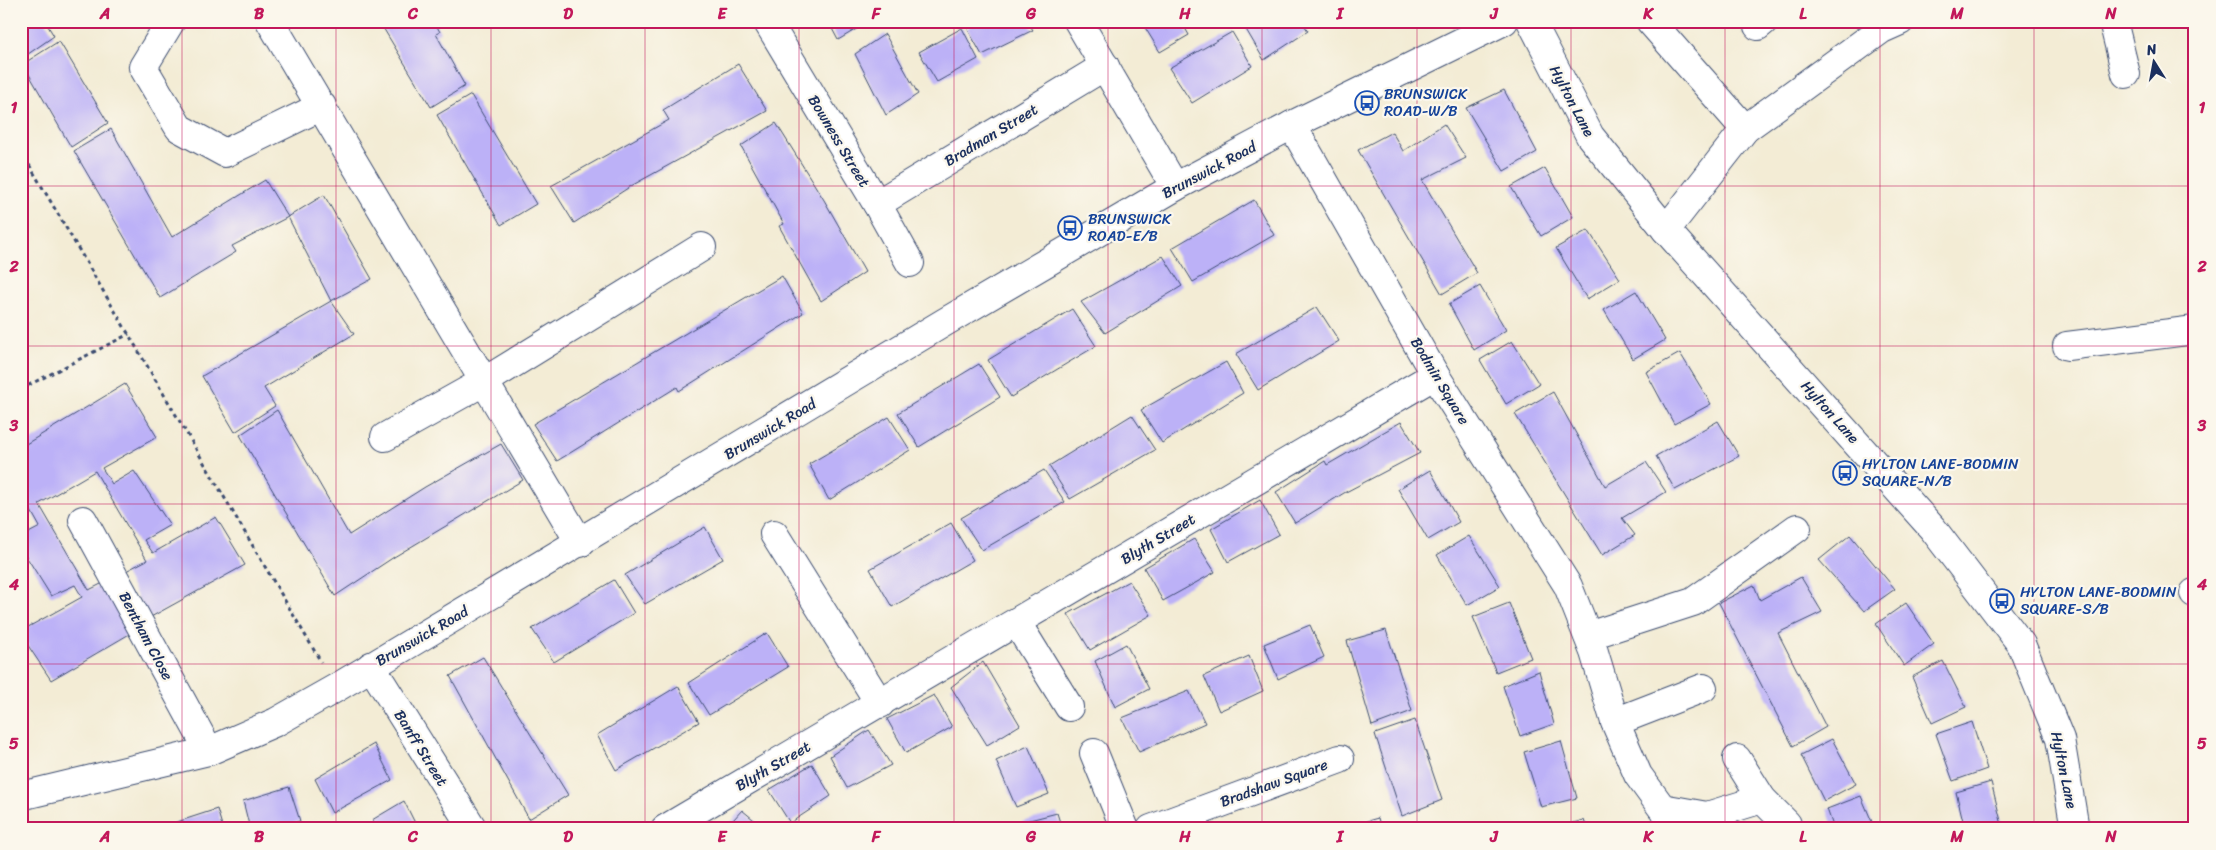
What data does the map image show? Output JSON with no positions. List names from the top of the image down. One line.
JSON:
{"streets":{"street":["Hylton Lane","Bradman Street","Bowness Street","Brunswick Road","Bodmin Square","Blyth Street","Bentham Close","Banff Street","Bradshaw Square"]},"crossings":[["Bradman Street","Bowness Street"],["Brunswick Road","Bodmin Square"],["Brunswick Road","Bentham Close"],["Brunswick Road","Banff Street"],["Bodmin Square","Blyth Street"]],"places":{"bus stop":["BRUNSWICK ROAD-W/B","BRUNSWICK ROAD-E/B","HYLTON LANE-BODMIN SQUARE-N/B","HYLTON LANE-BODMIN SQUARE-S/B"]},"north":"top","grid":{"columns":["A","B","C","D","E","F","G","H","I","J","K","L","M","N"],"rows":["1","2","3","4","5"]}}
